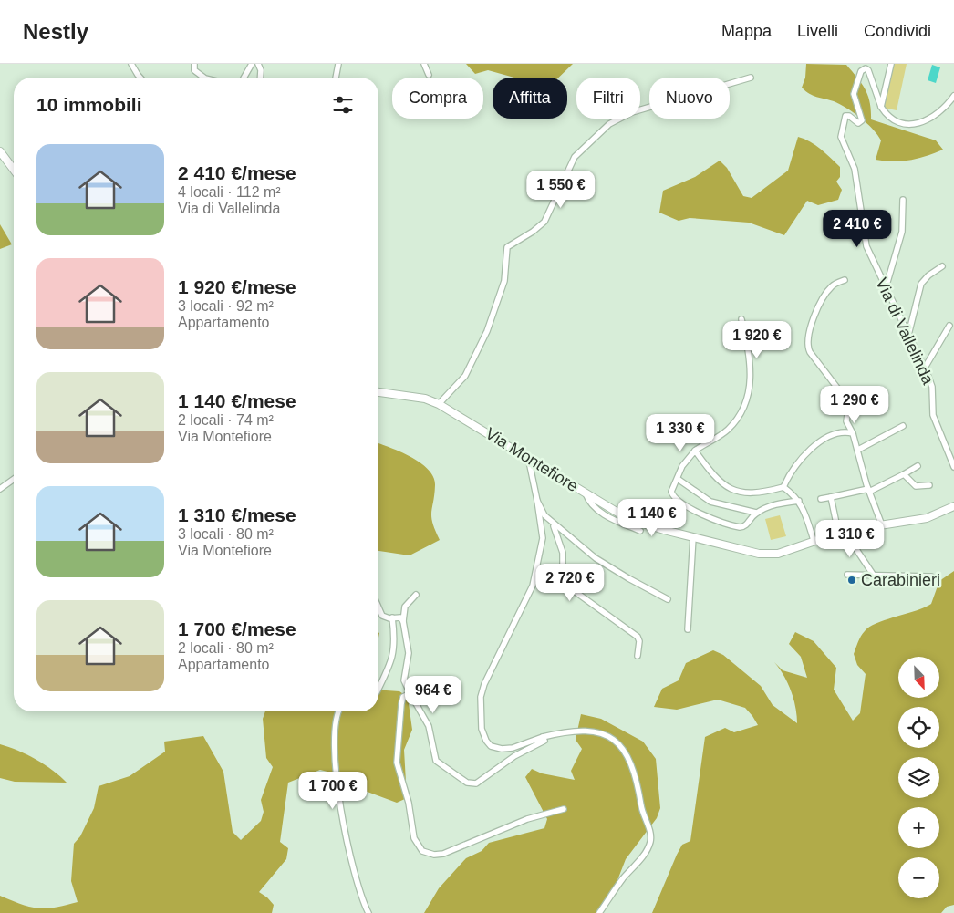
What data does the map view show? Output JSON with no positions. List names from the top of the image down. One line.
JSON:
{"streets":{"main road":["Via Montefiore"],"street":["Via di Vallelinda"]},"places":["Carabinieri"],"north":"bottom right","page":{"header":"Nestly","nav":["Mappa","Livelli","Condividi"],"chip":["Compra","Affitta","Filtri","Nuovo"],"heading":"10 immobili","list":[{"name":"2 410 €/mese","note":"4 locali · 112 m² · Via di Vallelinda"},{"name":"1 920 €/mese","note":"3 locali · 92 m² · Appartamento"},{"name":"1 140 €/mese","note":"2 locali · 74 m² · Via Montefiore"},{"name":"1 310 €/mese","note":"3 locali · 80 m² · Via Montefiore"},{"name":"1 700 €/mese","note":"2 locali · 80 m² · Appartamento"}],"price":["1 550 €","2 410 €","1 920 €","1 290 €","1 330 €","1 140 €","1 310 €","2 720 €","964 €","1 700 €"],"map_buttons":["+","−"]}}
